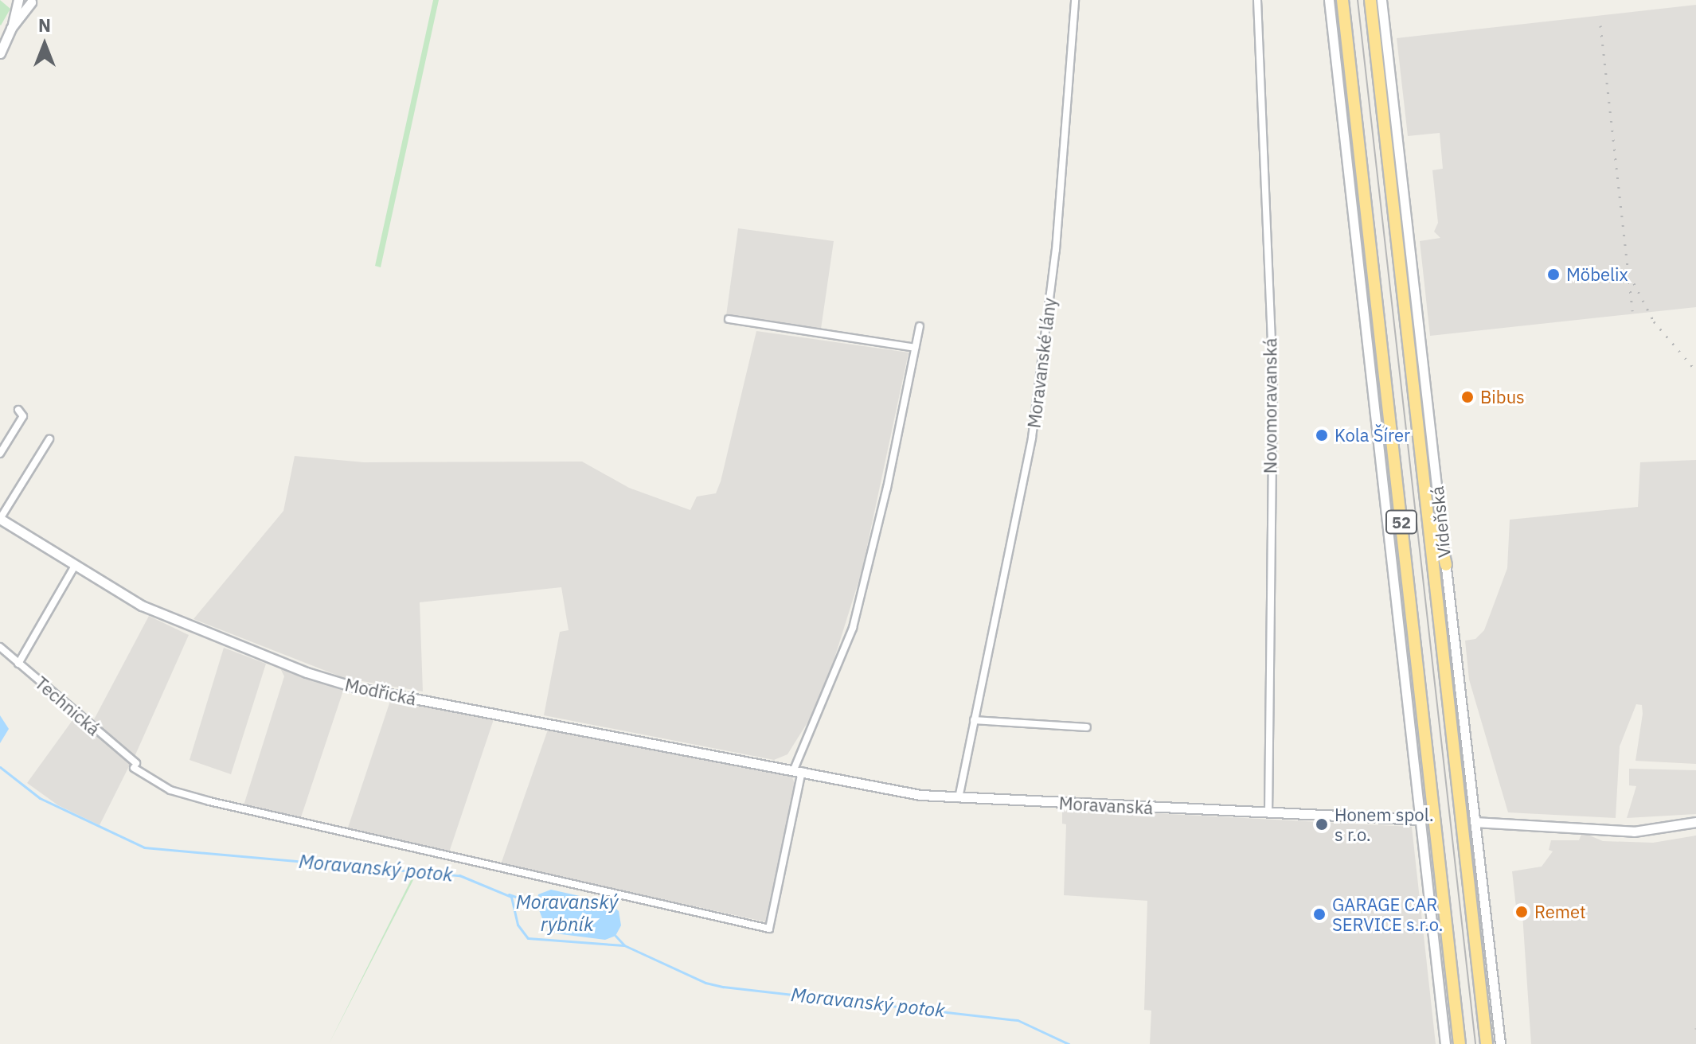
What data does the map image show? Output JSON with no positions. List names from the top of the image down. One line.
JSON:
{"streets":{"highway":["52","Vídeňská"],"street":["Moravanské lány","Novomoravanská","Modřická","Technická","Moravanská"]},"crossings":[["Moravanské lány","Moravanská"],["Novomoravanská","Moravanská"],["Modřická","Technická"],["Modřická","Moravanská"],["Technická","Moravanská"]],"water":["Moravanský potok","Moravanský rybník"],"places":["Möbelix","Bibus","Kola Šírer","Honem spol. s r.o.","Remet","GARAGE CAR SERVICE s.r.o."],"north":"top"}
